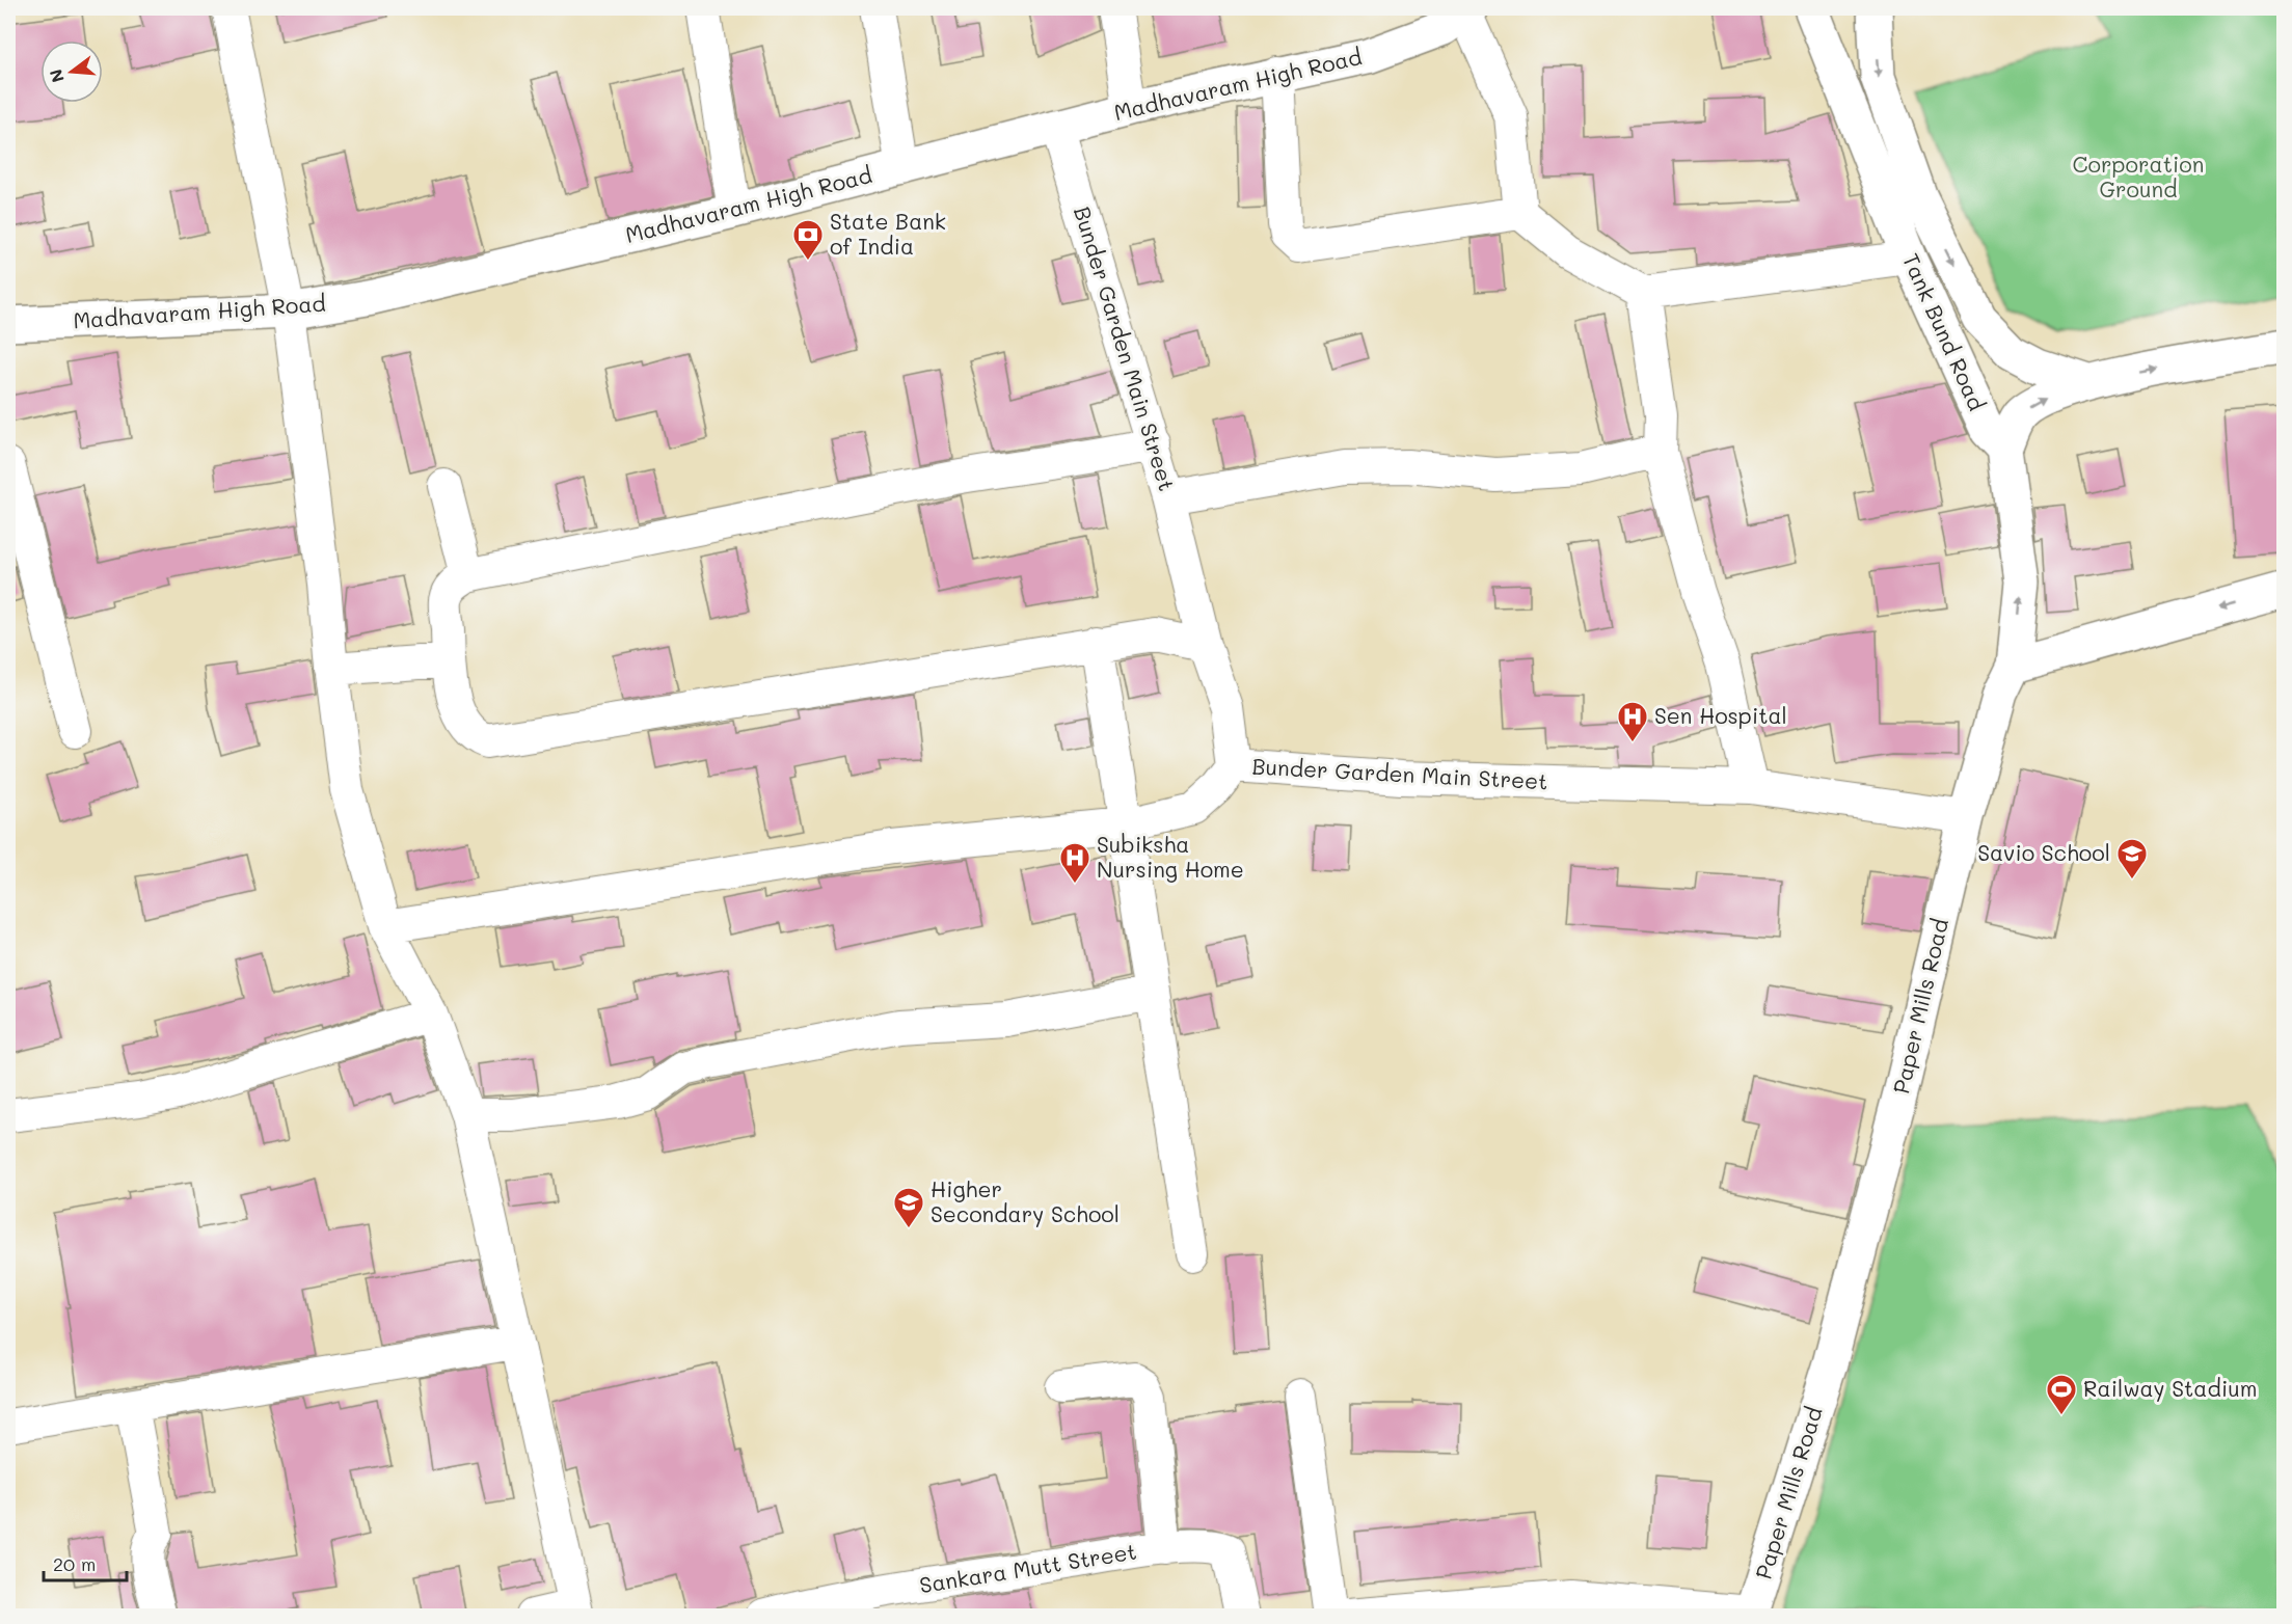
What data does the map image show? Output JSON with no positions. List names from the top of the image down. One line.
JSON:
{"streets":{"main road":["Madhavaram High Road","Tank Bund Road","Paper Mills Road"],"street":["Bunder Garden Main Street","Sankara Mutt Street"]},"crossings":[["Madhavaram High Road","Bunder Garden Main Street"],["Tank Bund Road","Paper Mills Road"],["Bunder Garden Main Street","Paper Mills Road"]],"parks":["Corporation Ground"],"places":{"bank":["State Bank of India"],"hospital":["Sen Hospital","Subiksha Nursing Home"],"school or university":["Savio School","Higher Secondary School"],"sports":["Railway Stadium"]},"scale_bar":"20 m","north":"left"}
